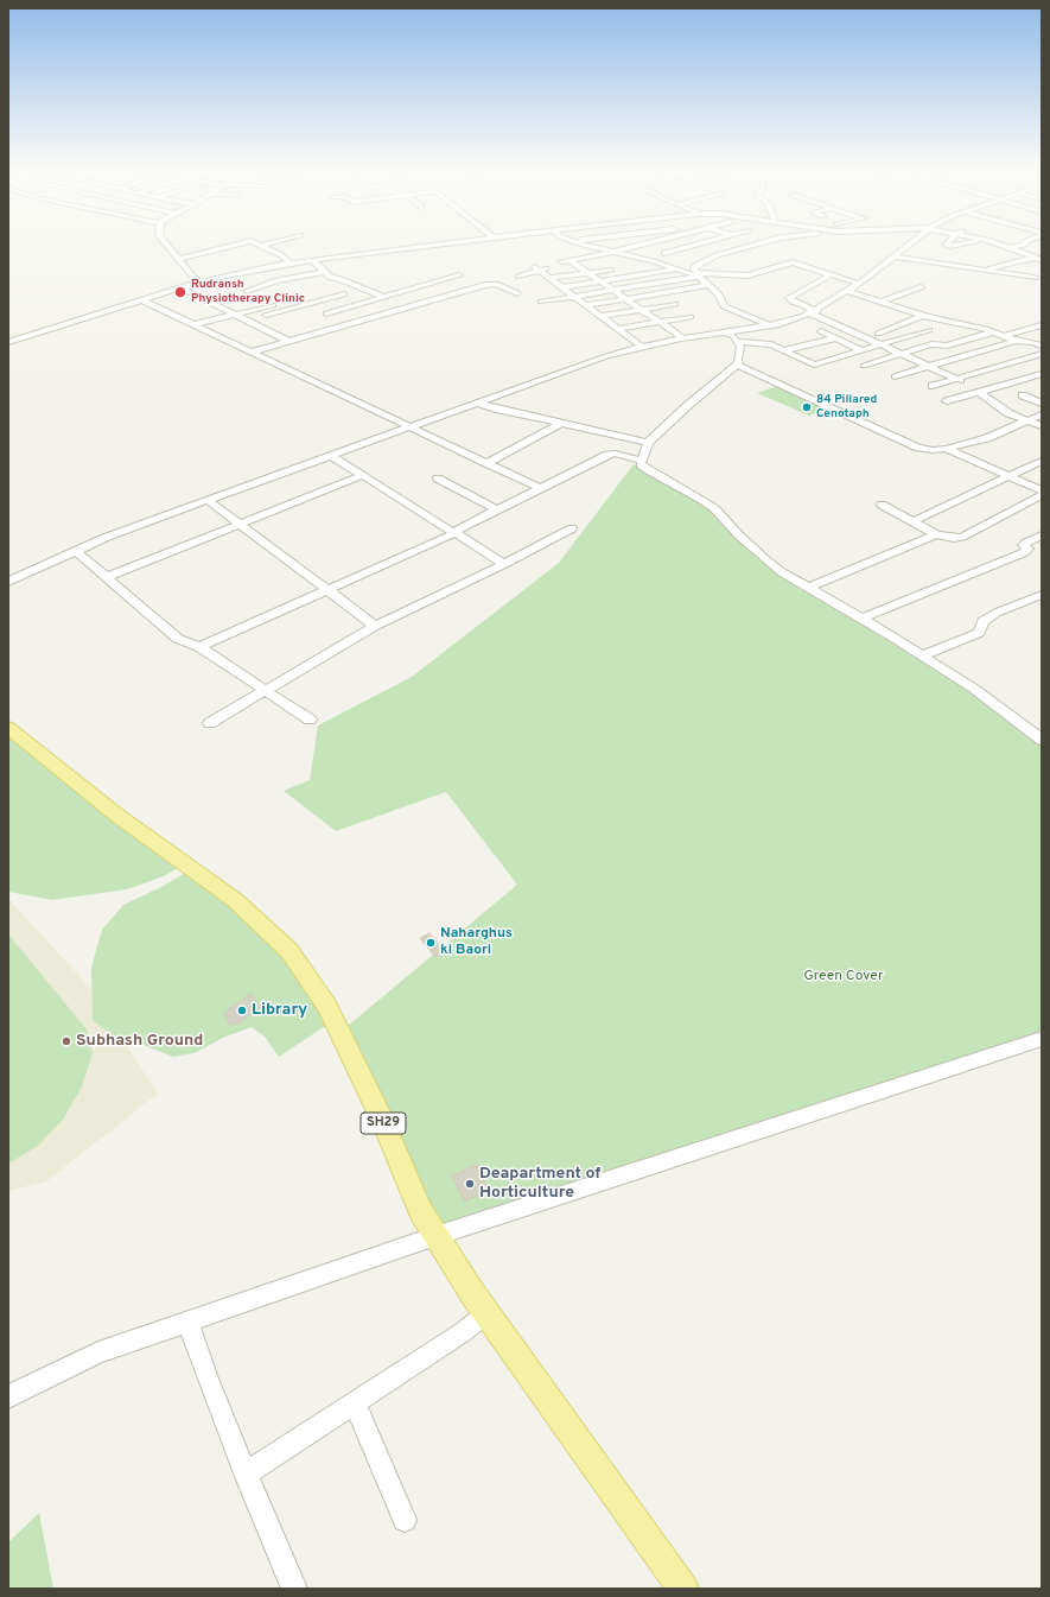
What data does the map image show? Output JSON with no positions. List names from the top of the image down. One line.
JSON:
{"streets":{"main road":["SH29"]},"parks":["Green Cover"],"places":["Rudransh Physiotherapy Clinic","84 Pillared Cenotaph","Naharghus ki Baori","Library","Subhash Ground","Deapartment of Horticulture"]}
